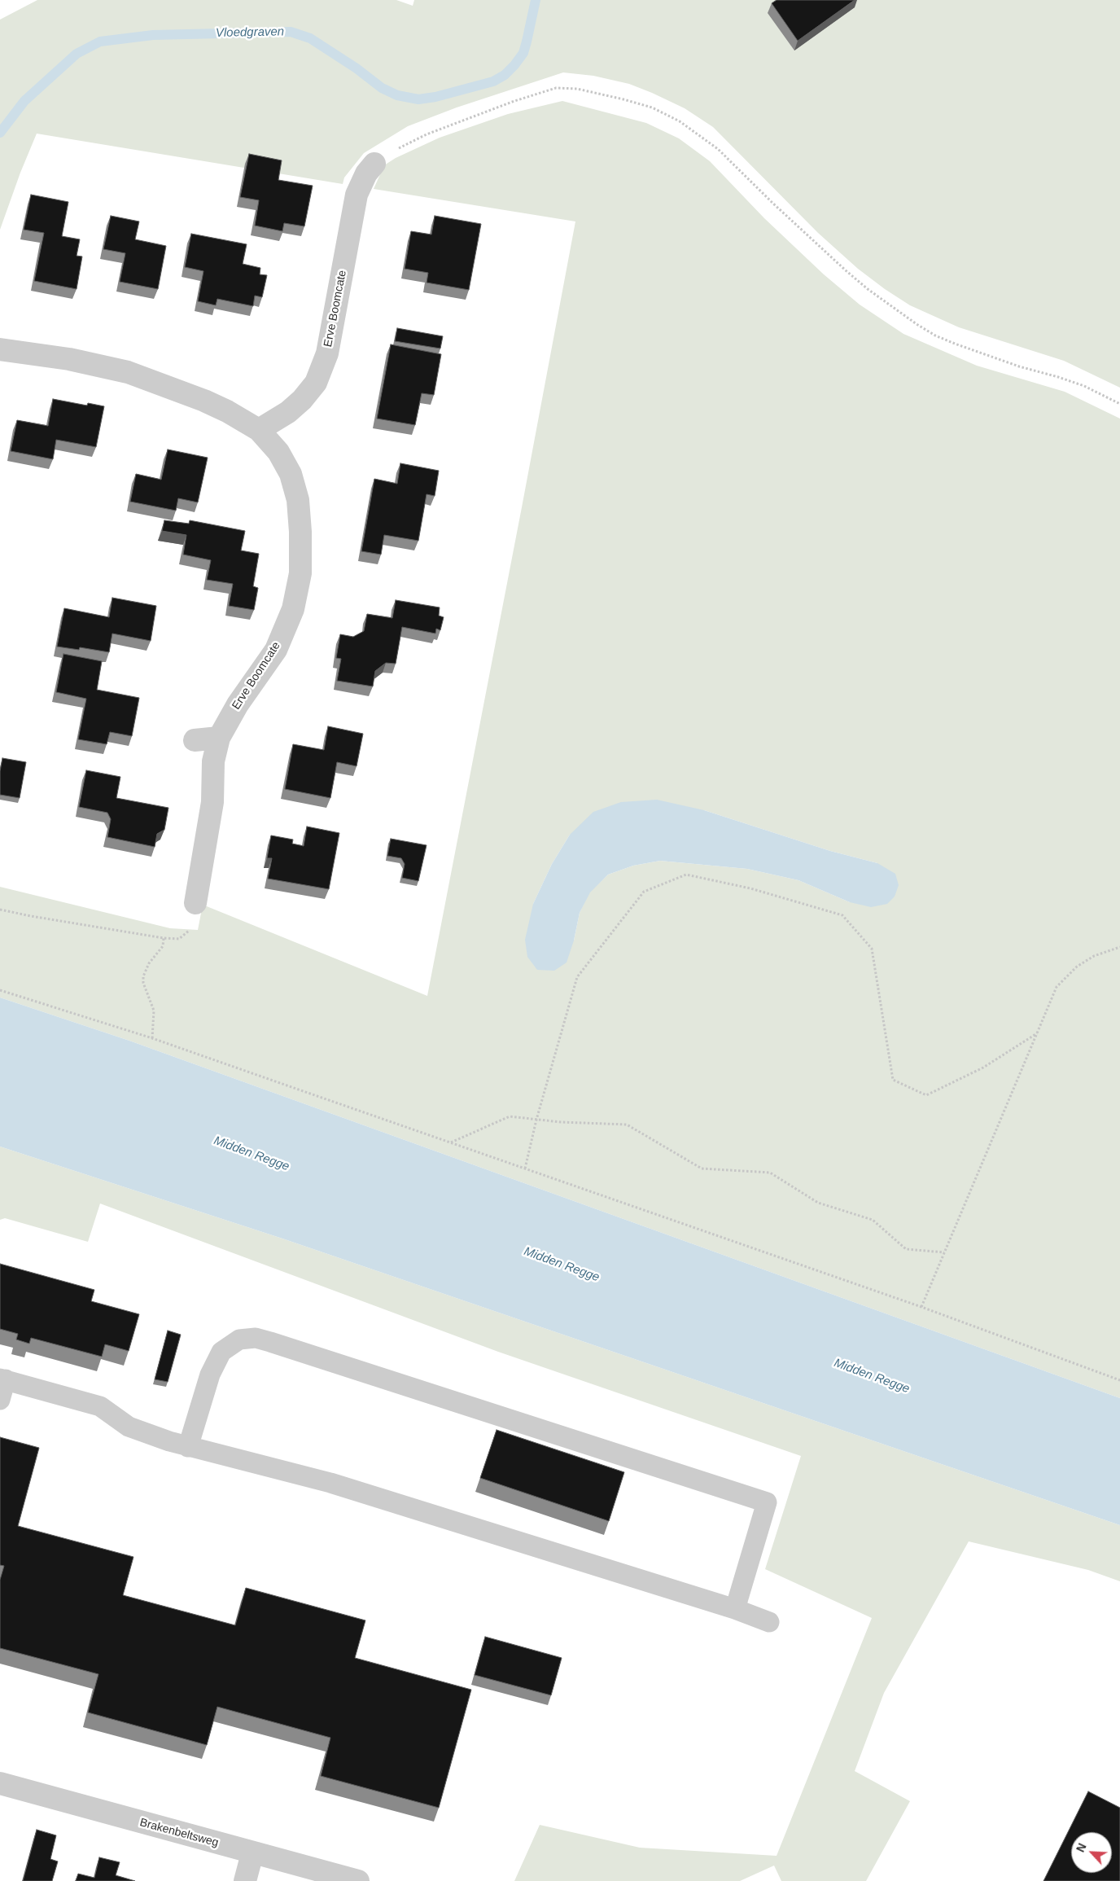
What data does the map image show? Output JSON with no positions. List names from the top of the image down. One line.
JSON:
{"streets":{"street":["Erve Boomcate","Brakenbeltsweg"]},"water":["Vloedgraven","Midden Regge"],"north":"top left"}
